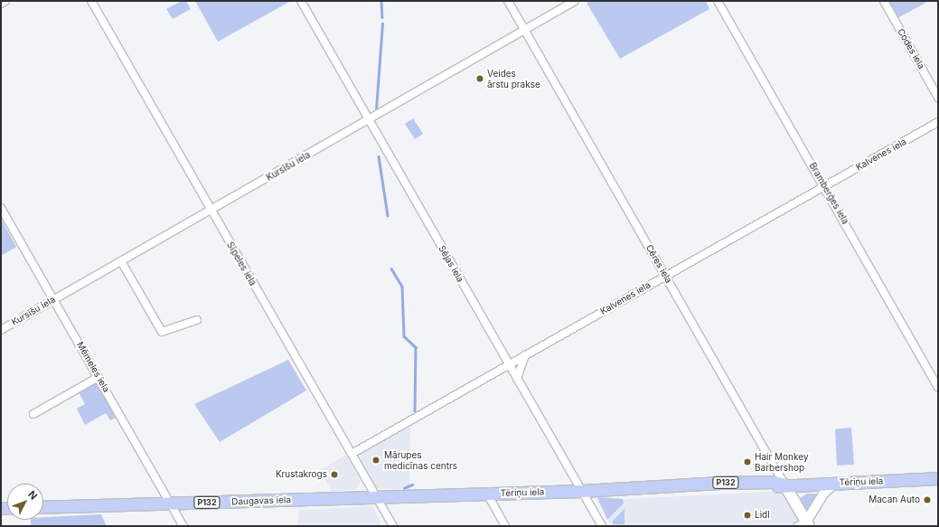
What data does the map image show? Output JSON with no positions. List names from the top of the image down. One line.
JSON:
{"streets":{"main road":["Cēres iela","Tēriņu iela","P132","Daugavas iela"],"street":["Codes iela","Kalvenes iela","Kursīšu iela","Bramberģes iela","Sīpeles iela","Sējas iela","Mēmeles iela"]},"crossings":[["Kalvenes iela","Bramberģes iela"],["Kalvenes iela","Sīpeles iela"],["Kalvenes iela","Sējas iela"],["Kalvenes iela","Cēres iela"],["Kursīšu iela","Sīpeles iela"],["Kursīšu iela","Sējas iela"],["Kursīšu iela","Cēres iela"],["Kursīšu iela","Mēmeles iela"],["Sīpeles iela","Tēriņu iela"],["Sīpeles iela","Daugavas iela"],["Sējas iela","Tēriņu iela"],["Cēres iela","Tēriņu iela"],["Mēmeles iela","Daugavas iela"],["Tēriņu iela","Daugavas iela"]],"places":["Veides ārstu prakse","Mārupes medicīnas centrs","Hair Monkey Barbershop","Krustakrogs","Macan Auto","Lidl"],"north":"top right"}
